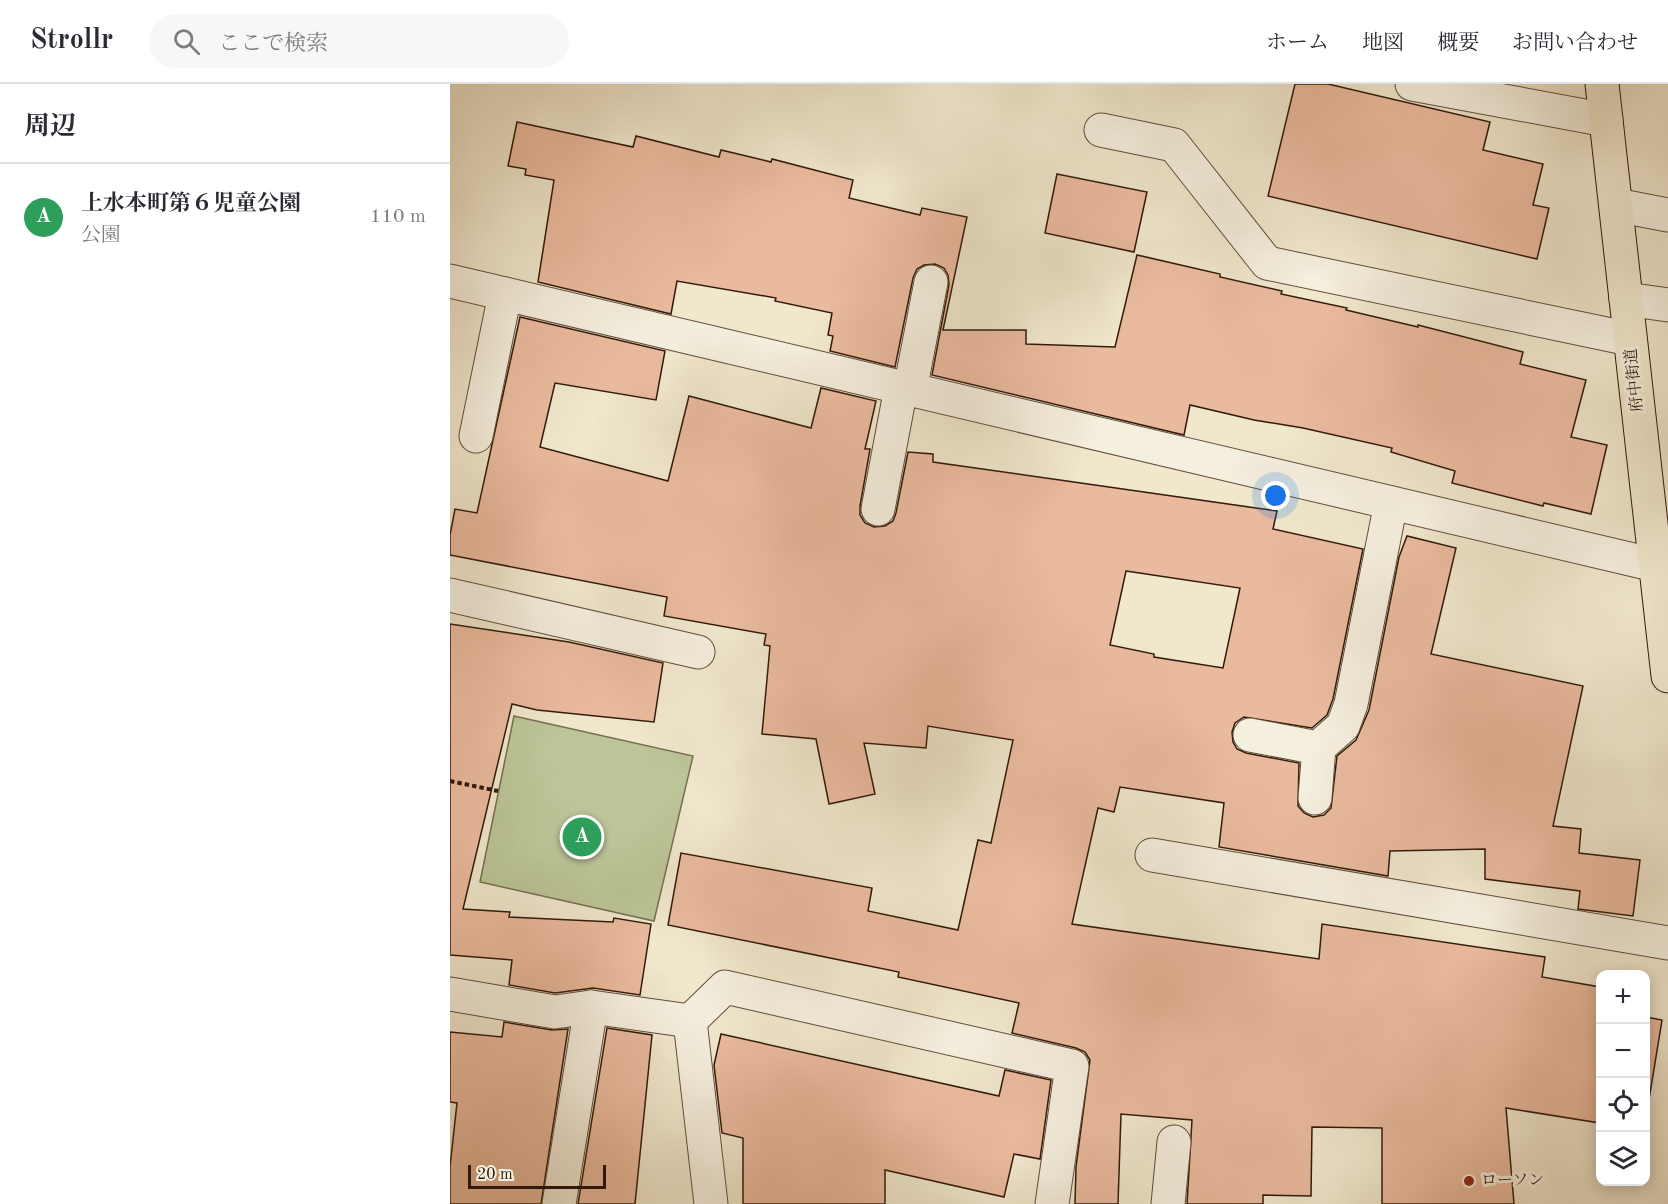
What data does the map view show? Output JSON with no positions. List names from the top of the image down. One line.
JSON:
{"streets":{"main road":["府中街道"]},"places":["ローソン"],"scale_bar":"20 m","page":{"header":"Strollr","search":"ここで検索","nav":["ホーム","地図","概要","お問い合わせ"],"heading":"周辺","list":[{"mark":"A","name":"上水本町第６児童公園","note":"公園","value":"110 m"}],"pins":"A","map_buttons":["+","−"],"scale":"20 m"}}
